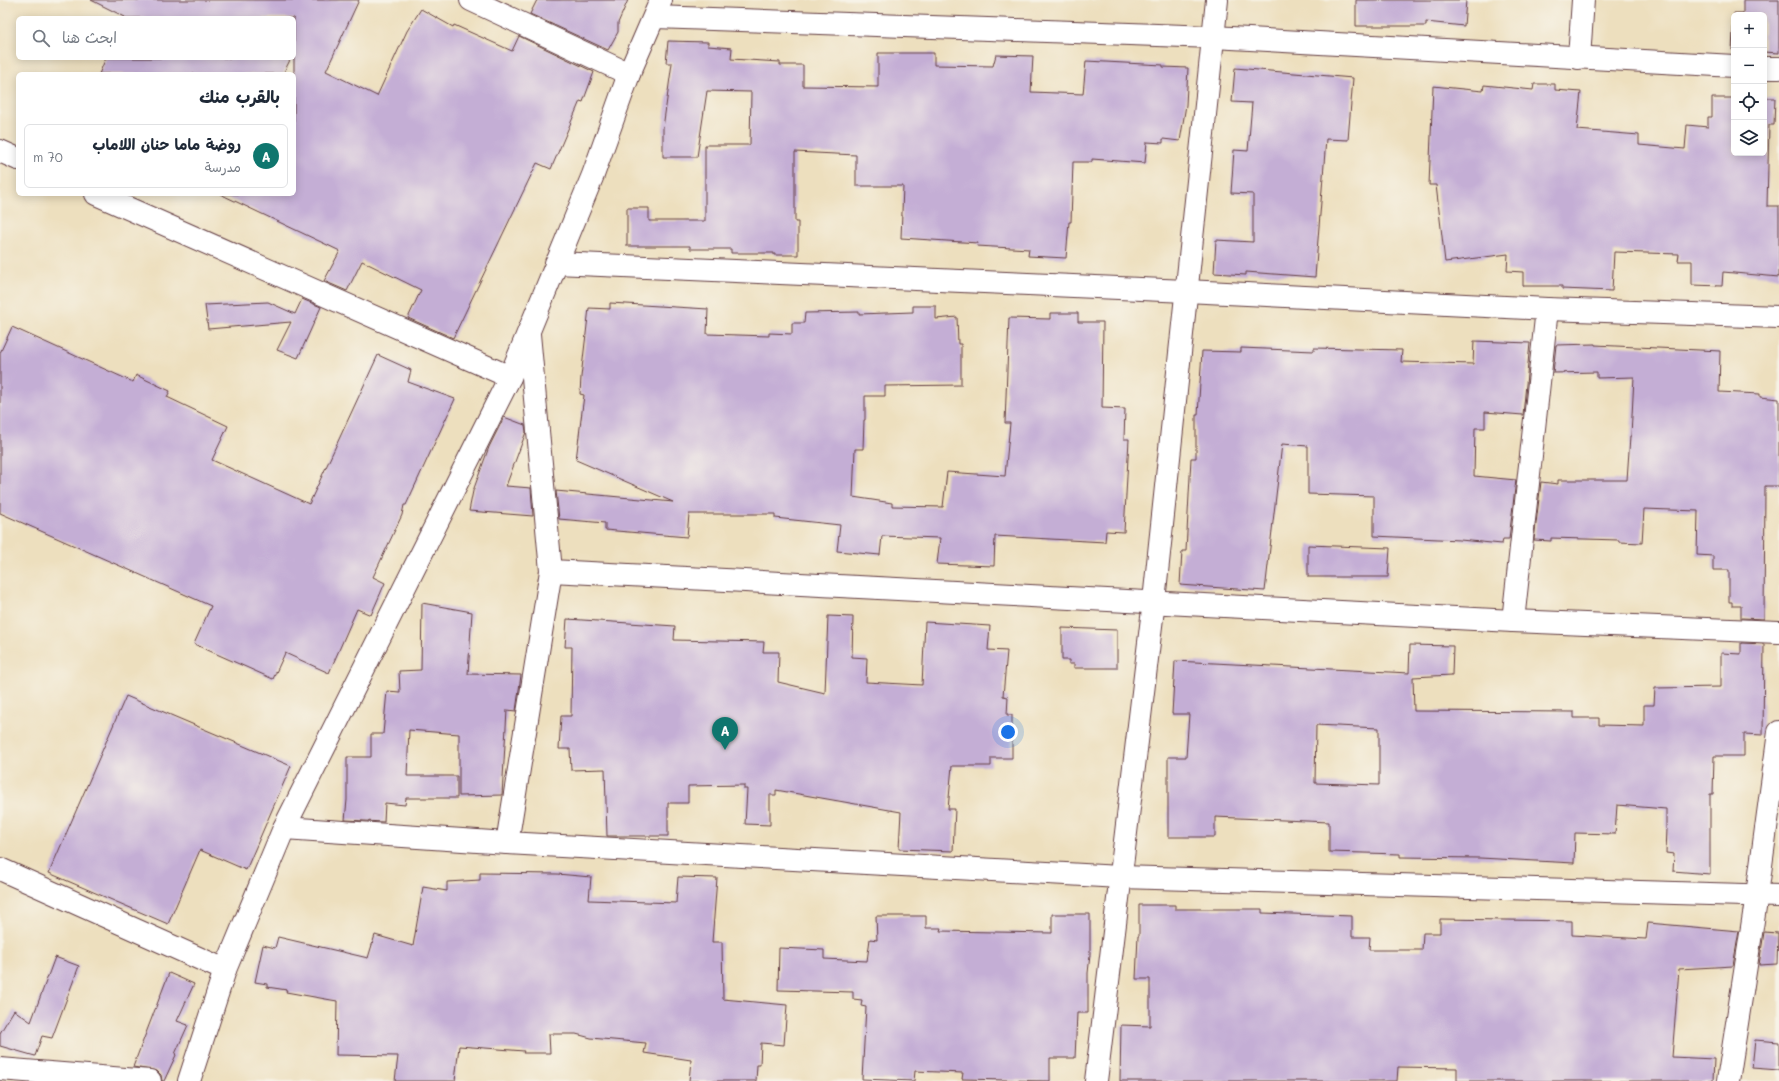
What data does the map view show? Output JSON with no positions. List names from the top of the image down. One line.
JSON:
{"page":{"map_buttons":["+","−"],"search":"ابحث هنا","heading":"بالقرب منك","list":[{"mark":"A","name":"روضة ماما حنان اللاماب","note":"مدرسة","value":"70 m"}],"pins":"A"}}
